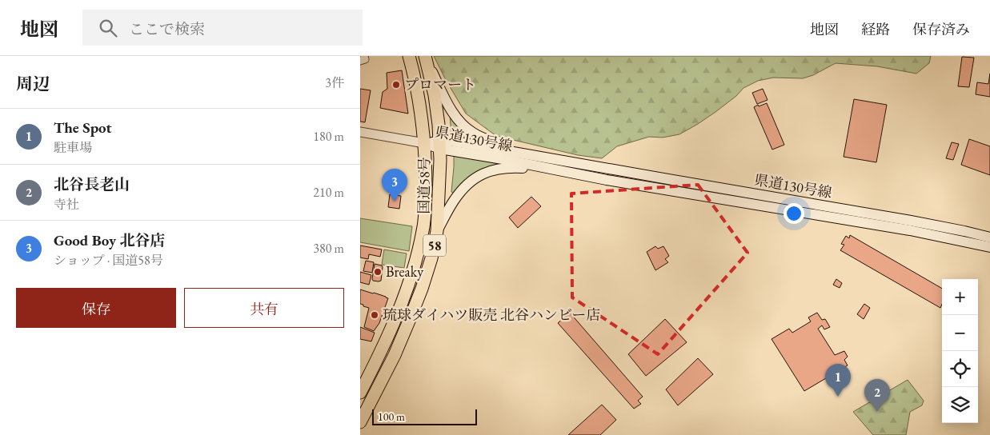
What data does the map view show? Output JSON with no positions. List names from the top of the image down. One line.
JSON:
{"streets":{"highway":["国道58号","58"],"main road":["県道130号線"]},"crossings":[["県道130号線","国道58号"]],"places":["プロマート","Breaky","琉球ダイハツ販売 北谷ハンビー店"],"scale_bar":"100 m","page":{"header":"地図","search":"ここで検索","nav":["地図","経路","保存済み"],"heading":["周辺","3件"],"list":[{"mark":"1","name":"The Spot","note":"駐車場","value":"180 m"},{"mark":"2","name":"北谷長老山","note":"寺社","value":"210 m"},{"mark":"3","name":"Good Boy 北谷店","note":"ショップ · 国道58号","value":"380 m"}],"pins":["3","1","2"],"buttons":["保存","共有"],"map_buttons":["+","−"],"scale":"100 m"}}
